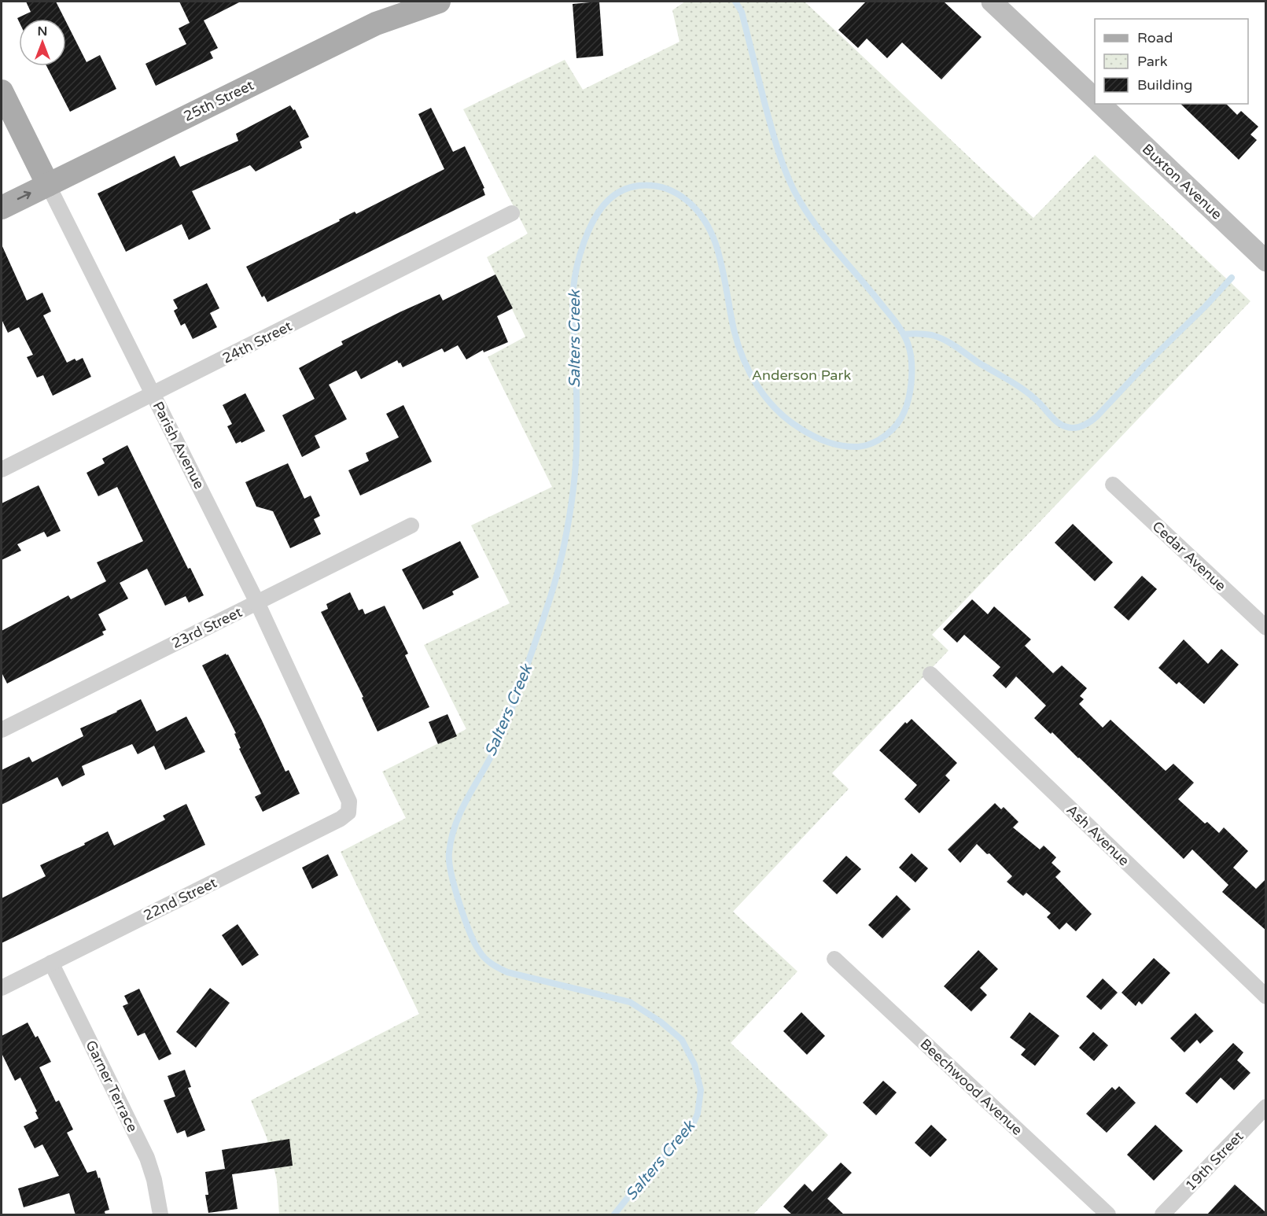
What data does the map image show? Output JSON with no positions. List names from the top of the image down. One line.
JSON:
{"streets":{"main road":["25th Street","Parish Avenue"],"street":["Buxton Avenue","24th Street","Cedar Avenue","23rd Street","Ash Avenue","22nd Street","Garner Terrace","Beechwood Avenue","19th Street"]},"crossings":[["25th Street","Parish Avenue"],["24th Street","Parish Avenue"],["Parish Avenue","23rd Street"],["Parish Avenue","22nd Street"],["22nd Street","Garner Terrace"]],"water":["Salters Creek"],"parks":["Anderson Park"],"legend":["Road","Park","Building"],"north":"top"}
